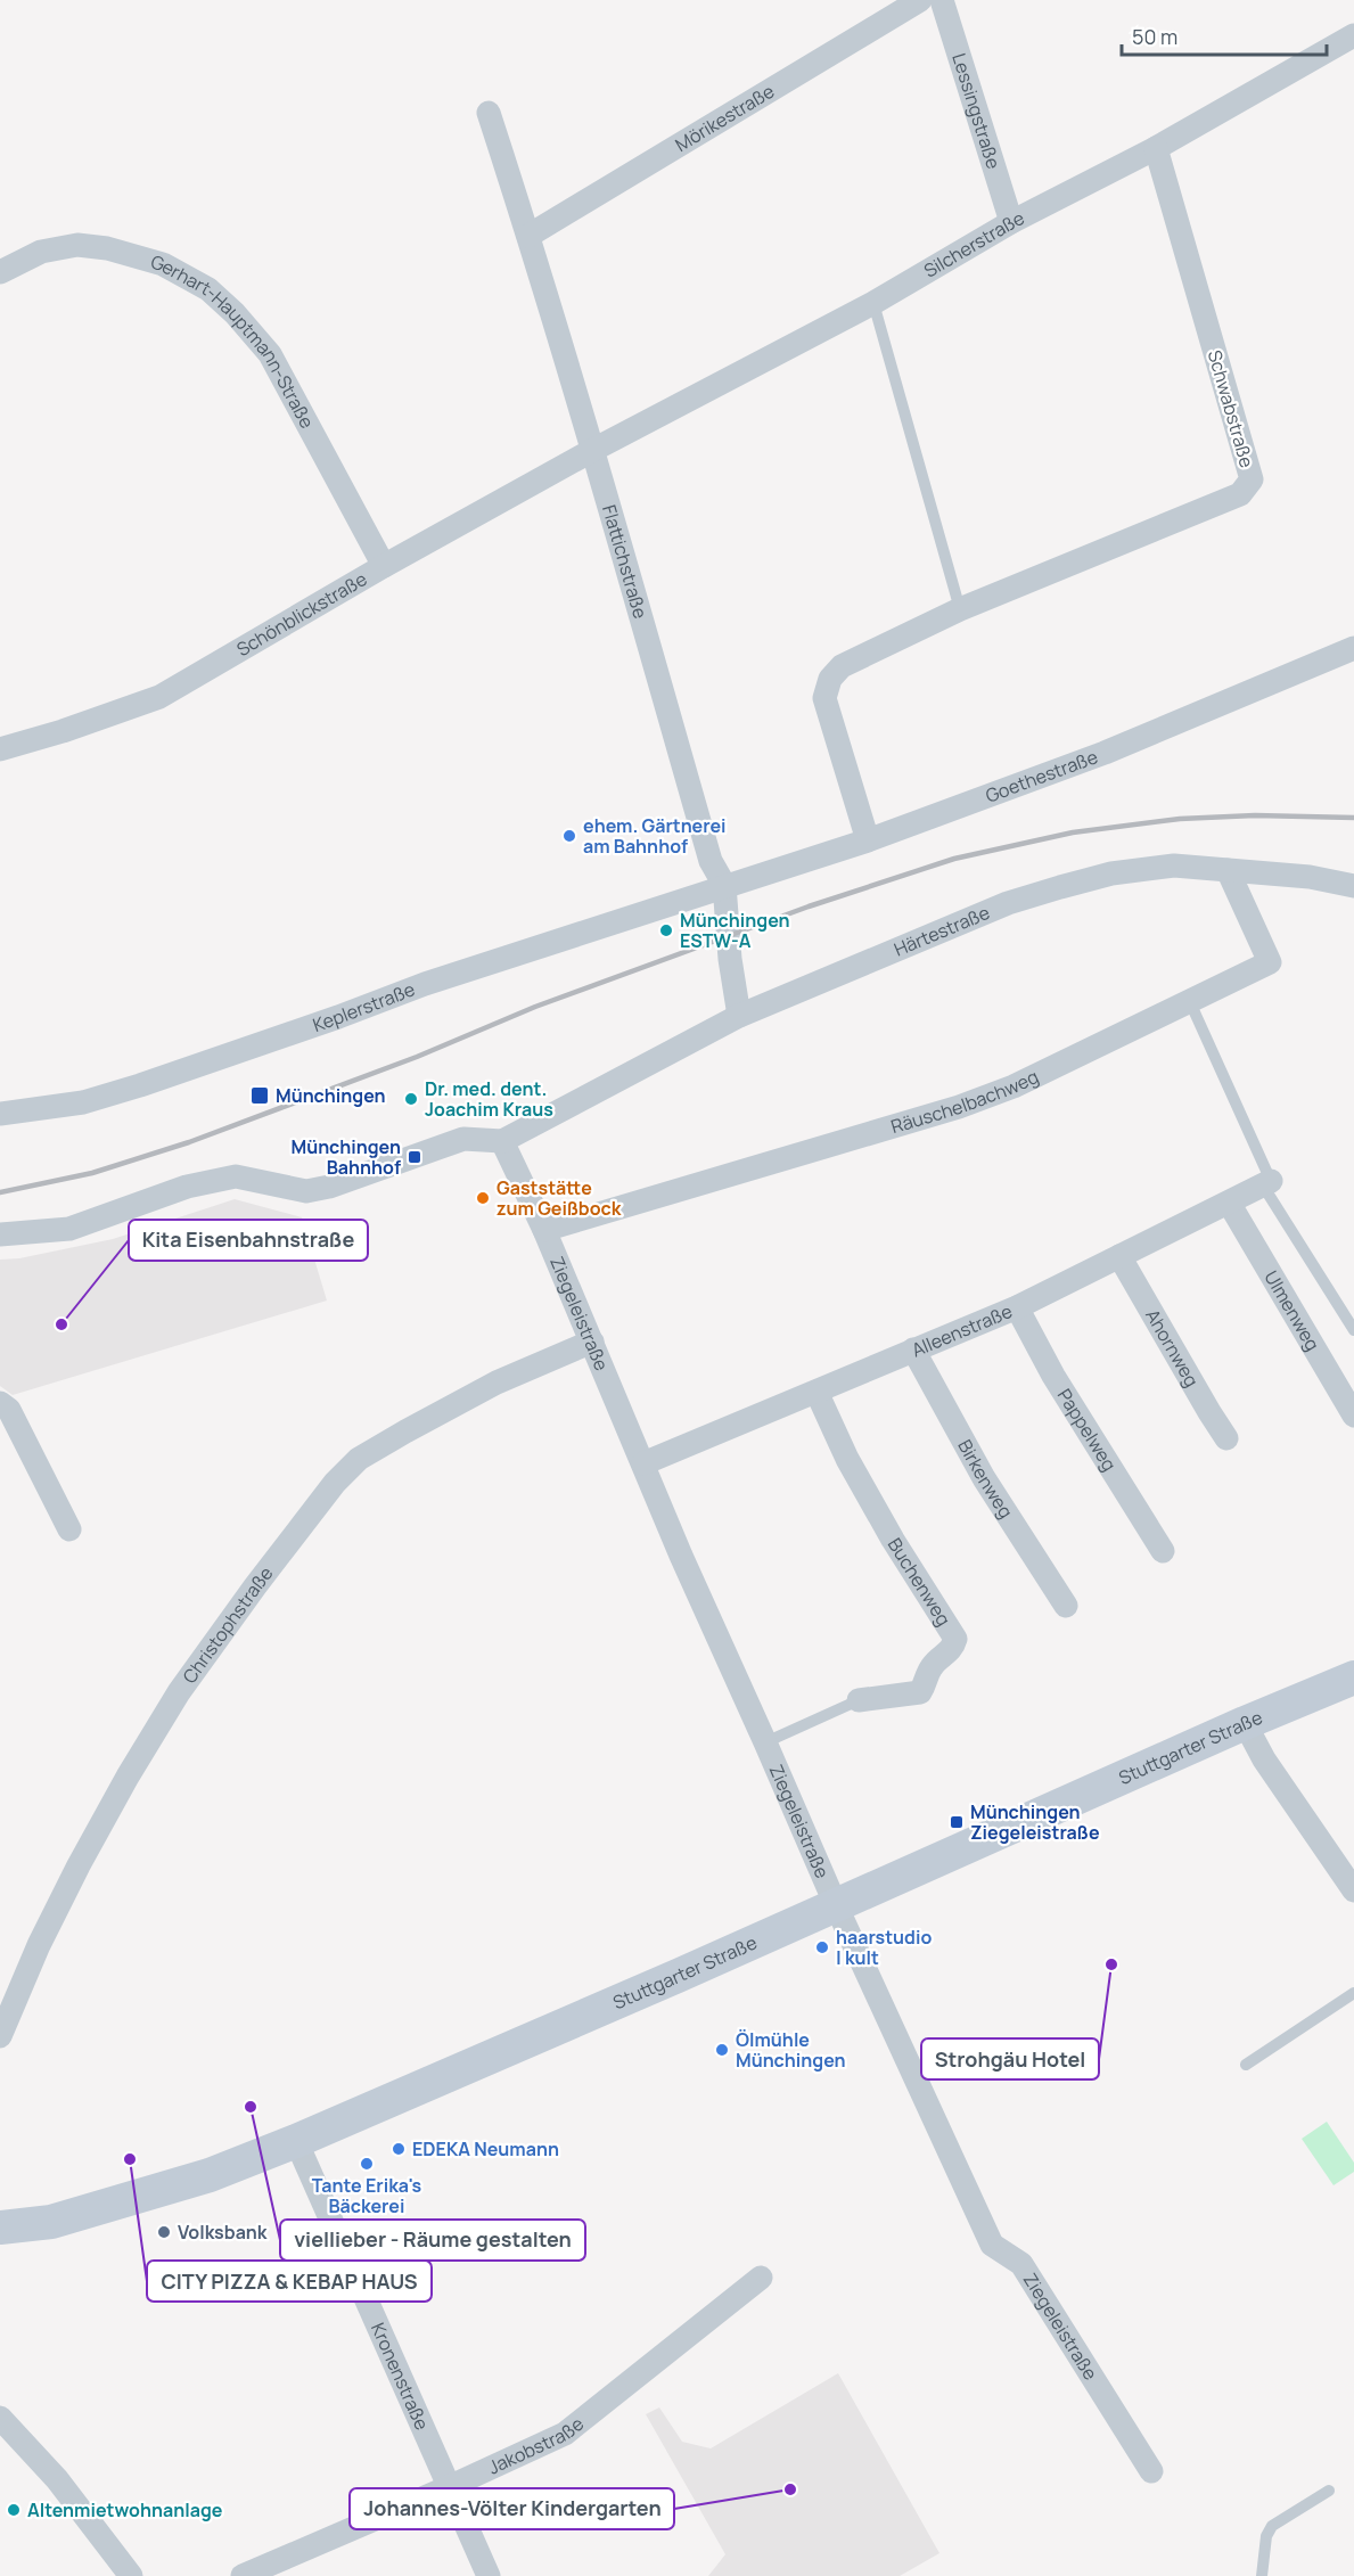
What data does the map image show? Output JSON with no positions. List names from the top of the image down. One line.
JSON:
{"streets":{"street":["Lessingstraße","Mörikestraße","Silcherstraße","Gerhart-Hauptmann-Straße","Schwabstraße","Flattichstraße","Schönblickstraße","Goethestraße","Härtestraße","Keplerstraße","Räuschelbachweg","Ulmenweg","Ziegeleistraße","Alleenstraße","Ahornweg","Pappelweg","Birkenweg","Buchenweg","Christophstraße","Stuttgarter Straße","Kronenstraße","Jakobstraße"]},"crossings":[["Lessingstraße","Silcherstraße"],["Mörikestraße","Flattichstraße"],["Silcherstraße","Schwabstraße"],["Silcherstraße","Flattichstraße"],["Silcherstraße","Schönblickstraße"],["Gerhart-Hauptmann-Straße","Schönblickstraße"],["Schwabstraße","Goethestraße"],["Flattichstraße","Schönblickstraße"],["Flattichstraße","Goethestraße"],["Flattichstraße","Härtestraße"],["Flattichstraße","Keplerstraße"],["Goethestraße","Keplerstraße"],["Härtestraße","Räuschelbachweg"],["Härtestraße","Ziegeleistraße"],["Räuschelbachweg","Ziegeleistraße"],["Ulmenweg","Alleenstraße"],["Ziegeleistraße","Alleenstraße"],["Ziegeleistraße","Buchenweg"],["Ziegeleistraße","Christophstraße"],["Ziegeleistraße","Stuttgarter Straße"],["Alleenstraße","Ahornweg"],["Alleenstraße","Pappelweg"],["Alleenstraße","Birkenweg"],["Alleenstraße","Buchenweg"],["Stuttgarter Straße","Kronenstraße"],["Kronenstraße","Jakobstraße"]],"places":{"other":["ehem. Gärtnerei am Bahnhof","Münchingen ESTW-A","Dr. med. dent. Joachim Kraus","Gaststätte zum Geißbock","Kita Eisenbahnstraße","haarstudio | kult","Strohgäu Hotel","Ölmühle Münchingen","viellieber - Räume gestalten","EDEKA Neumann","CITY PIZZA & KEBAP HAUS","Tante Erika's Bäckerei","Volksbank","Johannes-Völter Kindergarten","Altenmietwohnanlage"],"transit":["Münchingen","Münchingen Bahnhof","Münchingen Ziegeleistraße"]},"scale_bar":"50 m"}
